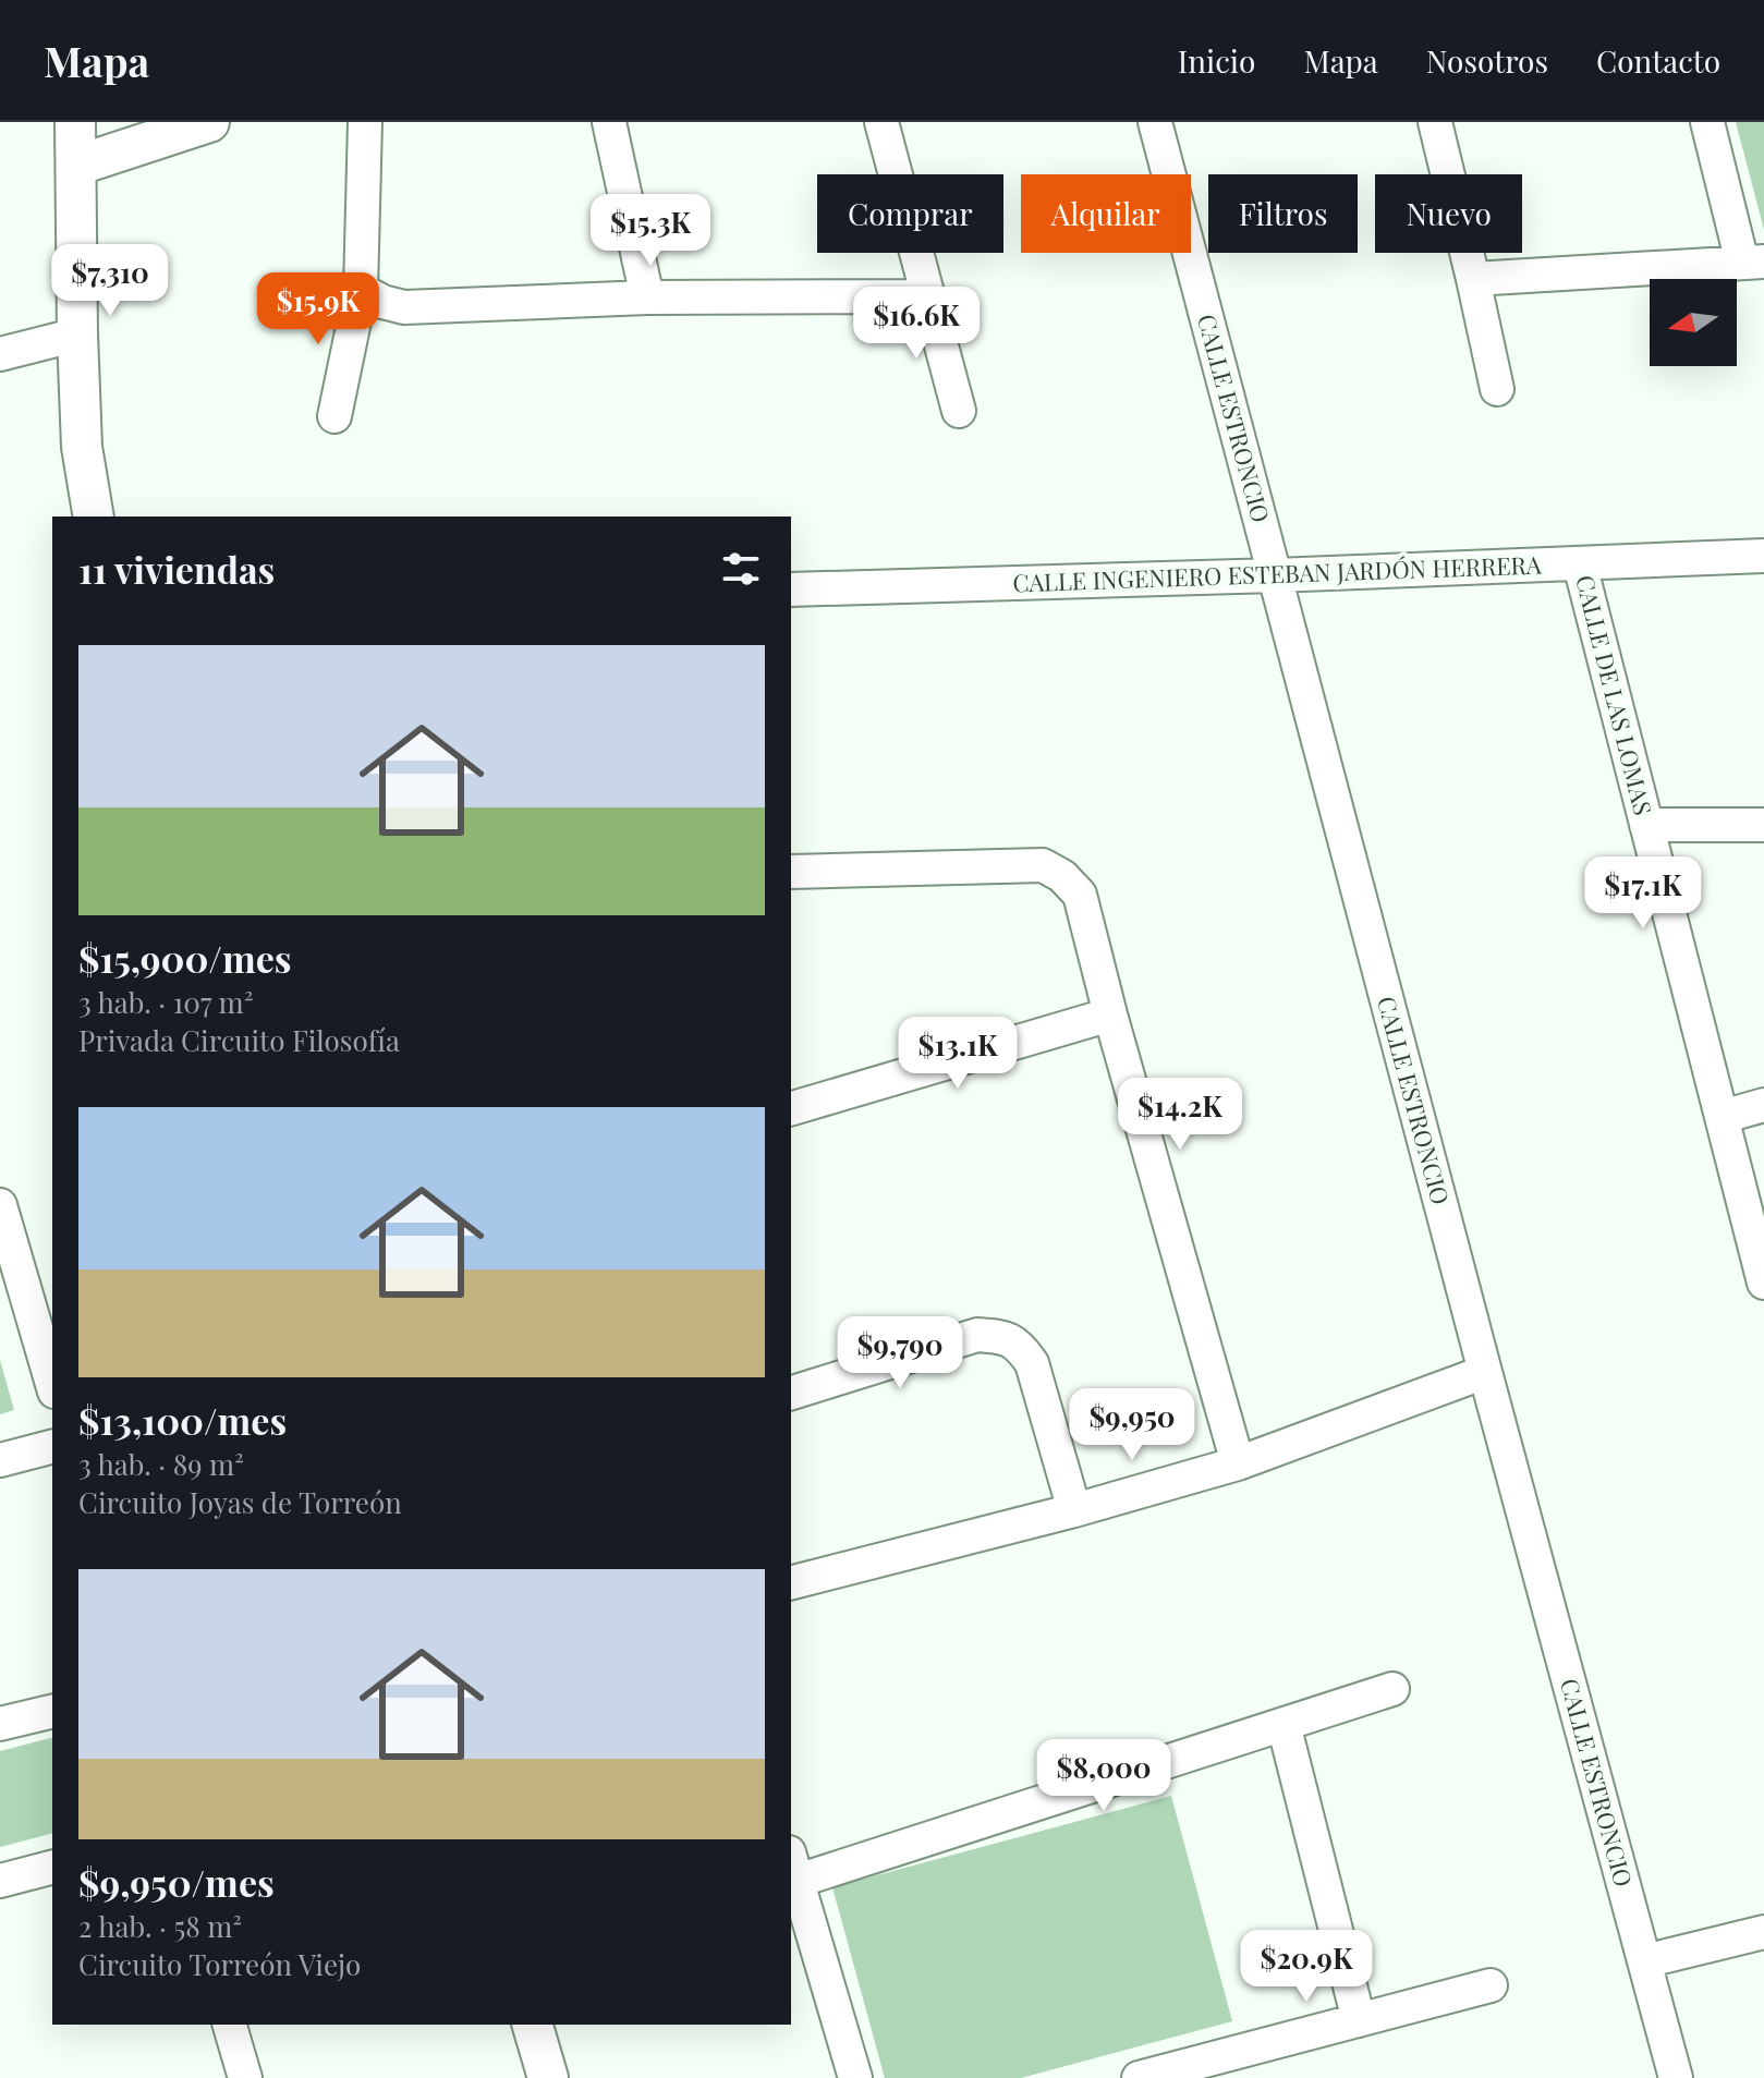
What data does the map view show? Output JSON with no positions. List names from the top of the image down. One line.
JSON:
{"streets":{"street":["CALLE ESTRONCIO","CALLE INGENIERO ESTEBAN JARDÓN HERRERA","CALLE DE LAS LOMAS"]},"crossings":[["CALLE ESTRONCIO","CALLE INGENIERO ESTEBAN JARDÓN HERRERA"],["CALLE INGENIERO ESTEBAN JARDÓN HERRERA","CALLE DE LAS LOMAS"]],"north":"left","page":{"header":"Mapa","nav":["Inicio","Mapa","Nosotros","Contacto"],"chip":["Comprar","Alquilar","Filtros","Nuevo"],"price":["$15.3K","$7,310","$15.9K","$16.6K","$17.1K","$13.1K","$14.2K","$9,790","$9,950","$8,000","$20.9K"],"heading":"11 viviendas","list":[{"name":"$15,900/mes","note":"3 hab. · 107 m² · Privada Circuito Filosofía"},{"name":"$13,100/mes","note":"3 hab. · 89 m² · Circuito Joyas de Torreón"},{"name":"$9,950/mes","note":"2 hab. · 58 m² · Circuito Torreón Viejo"}]}}
